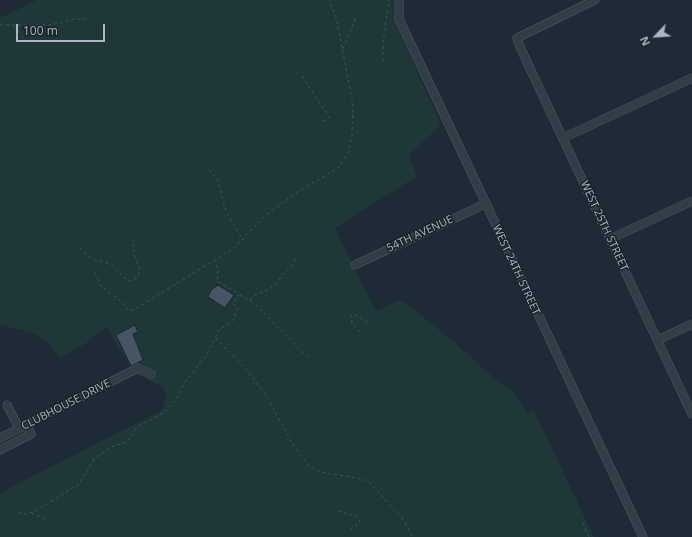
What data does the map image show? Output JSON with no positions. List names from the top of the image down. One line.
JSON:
{"streets":{"street":["WEST 25TH STREET","54TH AVENUE","WEST 24TH STREET","CLUBHOUSE DRIVE"]},"crossings":[["54TH AVENUE","WEST 24TH STREET"]],"scale_bar":"100 m","north":"bottom left"}
